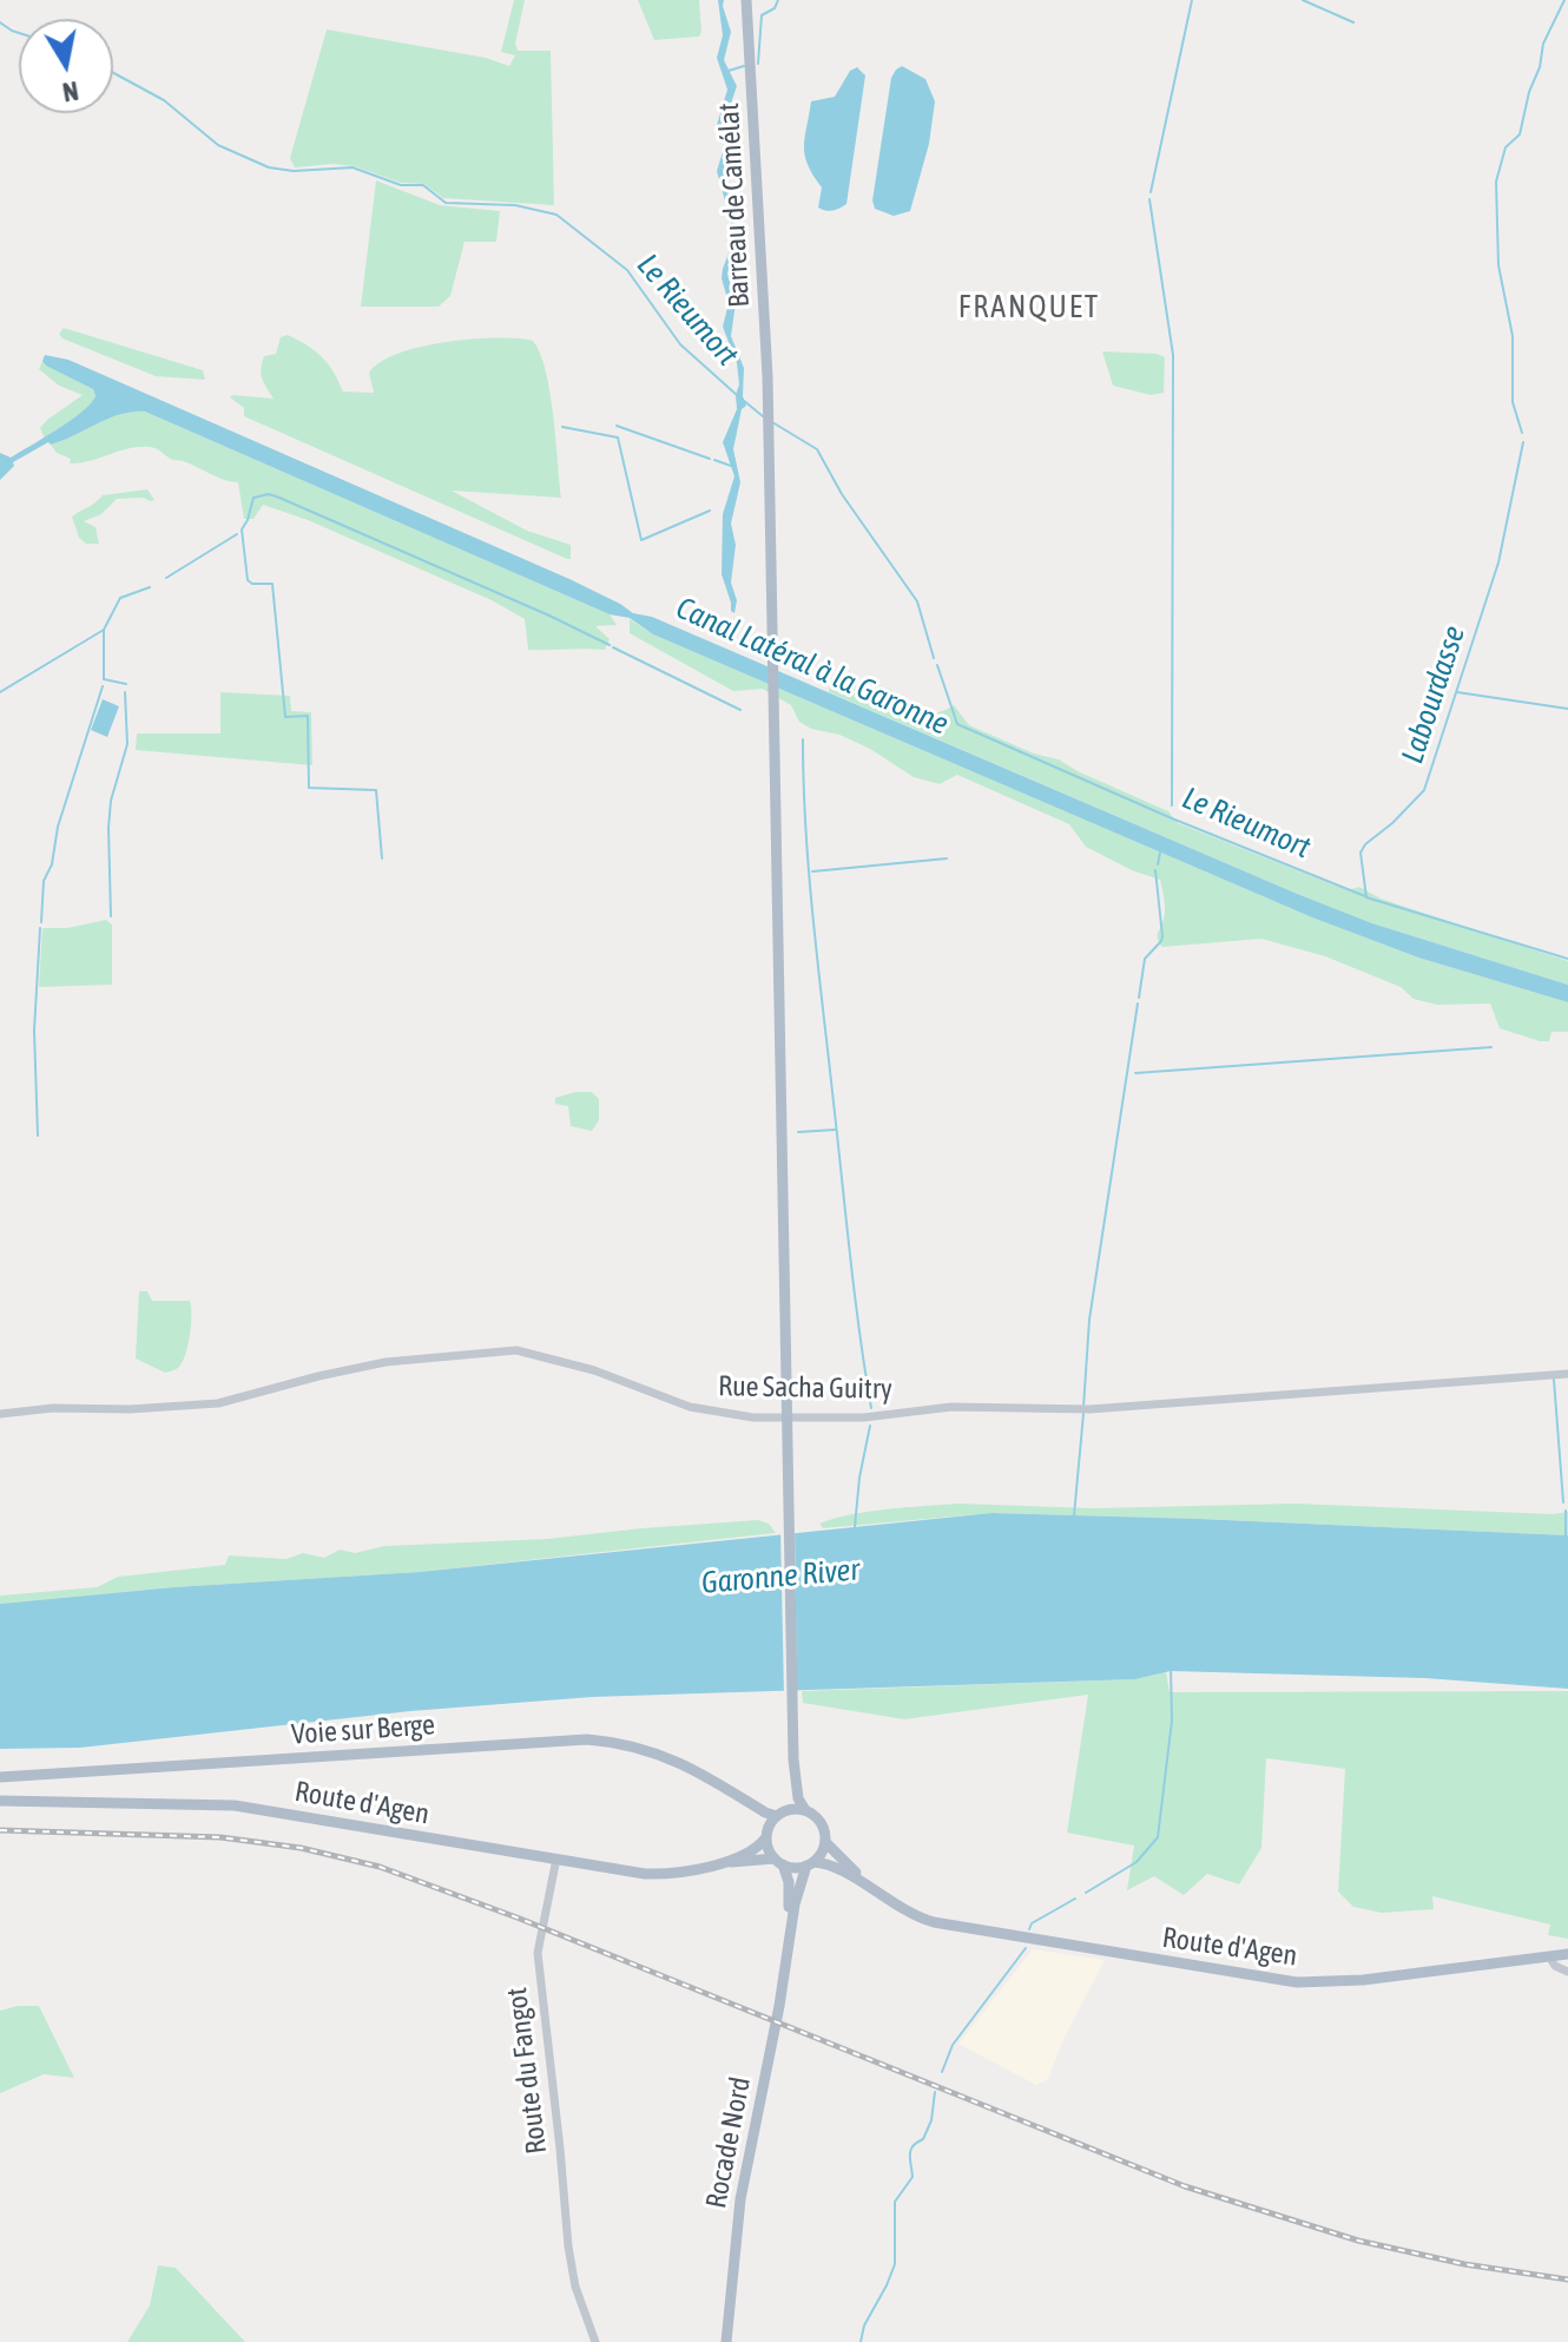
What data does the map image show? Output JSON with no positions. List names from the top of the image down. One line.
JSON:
{"streets":{"main road":["Barreau de Camélat","Voie sur Berge","Route d'Agen","Rocade Nord"],"street":["Rue Sacha Guitry","Route du Fangot"]},"crossings":[["Route d'Agen","Route du Fangot"]],"districts":["FRANQUET"],"water":["Le Rieumort","Canal Latéral à la Garonne","Labourdasse","Garonne River"],"north":"bottom"}
